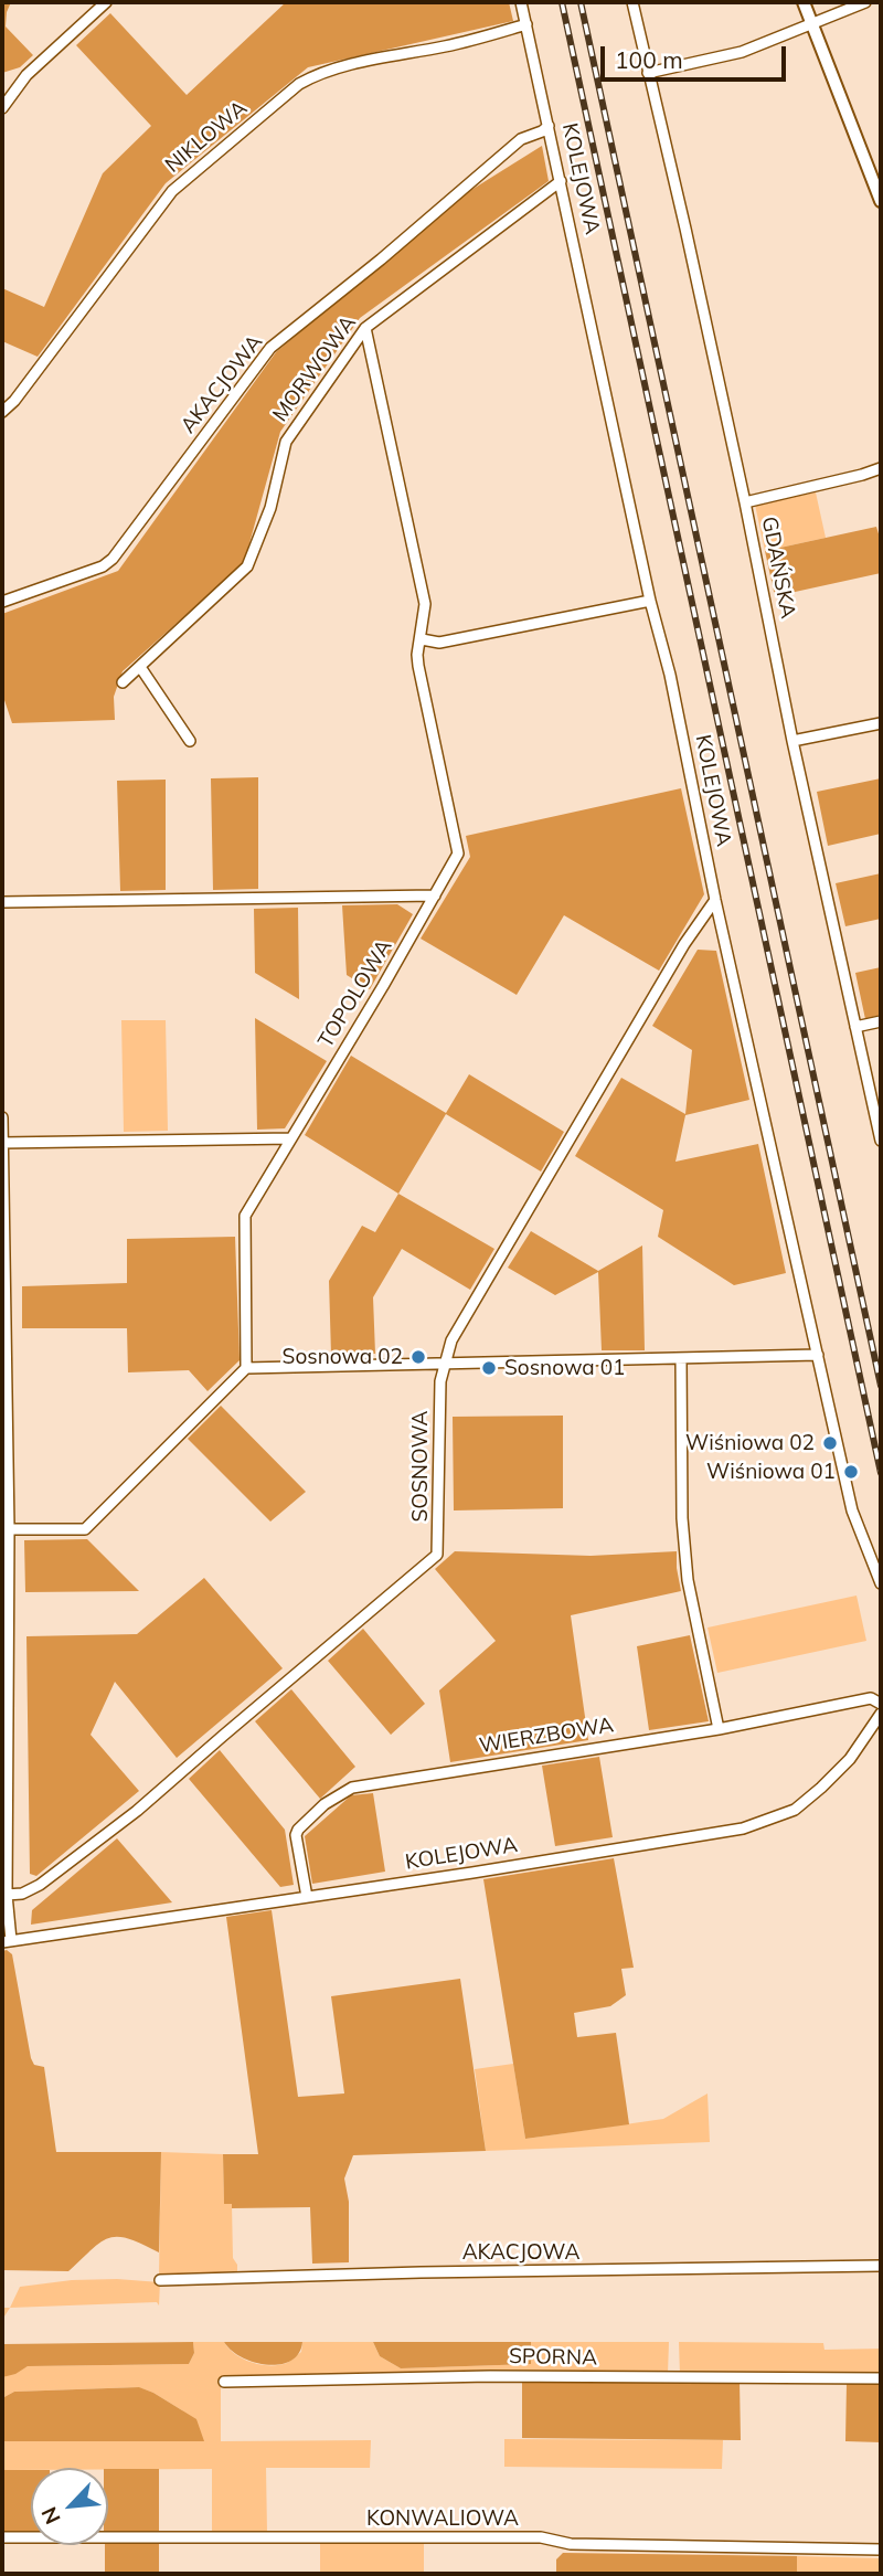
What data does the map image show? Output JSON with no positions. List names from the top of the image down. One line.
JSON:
{"streets":{"street":["NIKLOWA","KOLEJOWA","MORWOWA","AKACJOWA","GDAŃSKA","TOPOLOWA","SOSNOWA","WIERZBOWA","SPORNA","KONWALIOWA"]},"crossings":[["NIKLOWA","KOLEJOWA"],["KOLEJOWA","MORWOWA"],["KOLEJOWA","AKACJOWA"],["KOLEJOWA","SOSNOWA"],["KOLEJOWA","WIERZBOWA"],["MORWOWA","TOPOLOWA"]],"places":["Sosnowa 02","Sosnowa 01","Wiśniowa 02","Wiśniowa 01"],"scale_bar":"100 m","north":"bottom left"}
